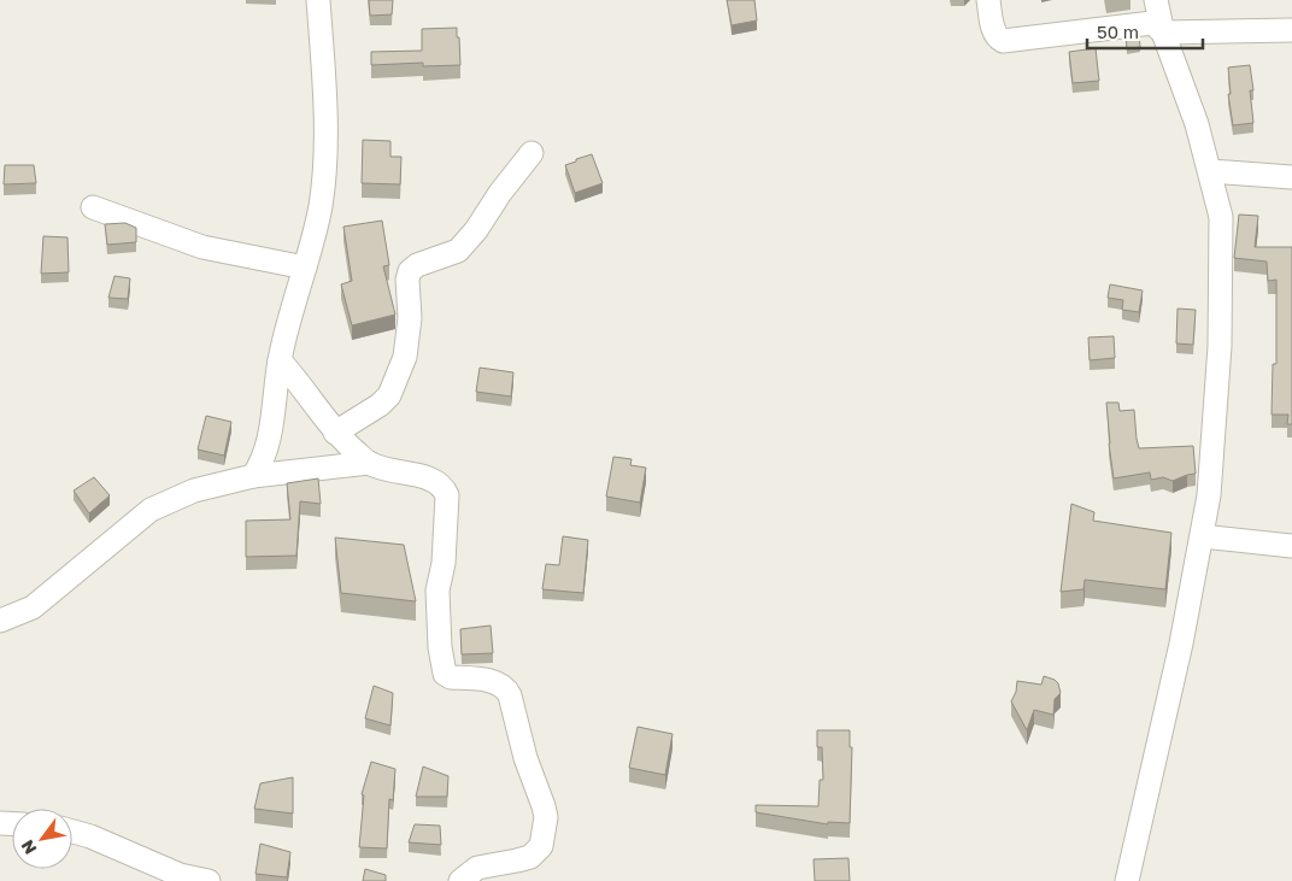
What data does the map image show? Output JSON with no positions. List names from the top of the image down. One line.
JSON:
{"scale_bar":"50 m","north":"bottom left"}
